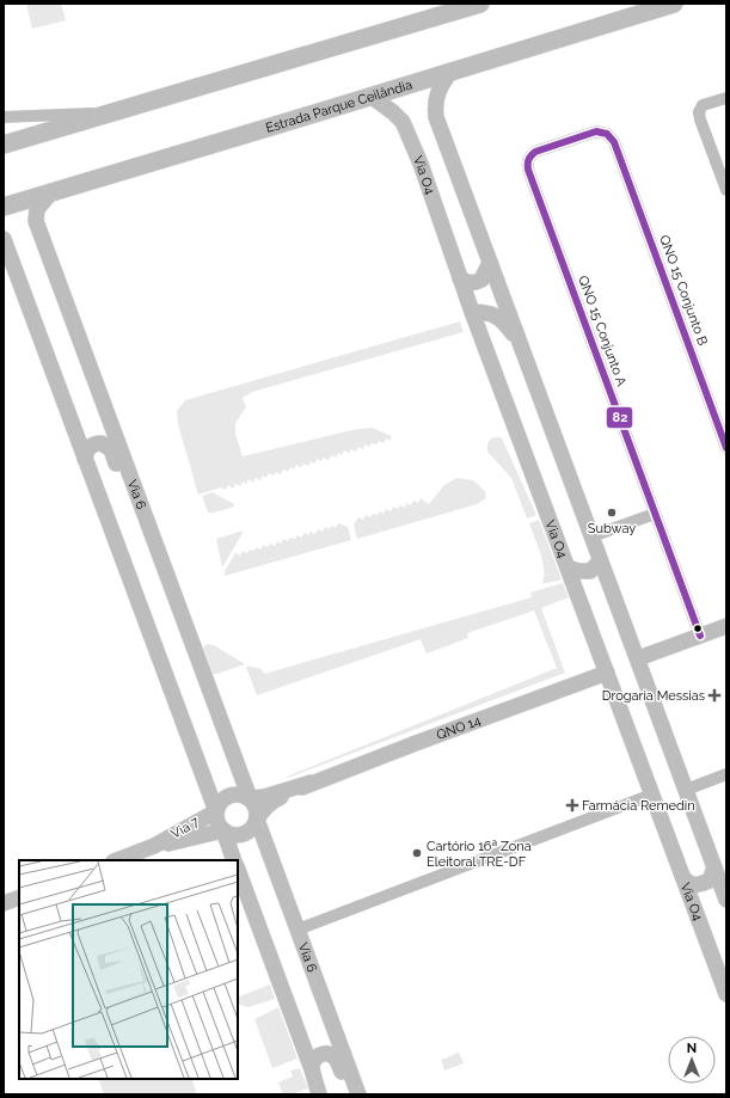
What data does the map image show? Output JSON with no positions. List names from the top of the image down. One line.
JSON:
{"streets":{"highway":["Estrada Parque Ceilândia"],"main road":["Via O4","Via 6","QNO 14","Via 7"],"street":["QNO 15 Conjunto B","QNO 15 Conjunto A"]},"crossings":[["Estrada Parque Ceilândia","Via O4"],["Estrada Parque Ceilândia","Via 6"],["Via O4","QNO 14"],["QNO 15 Conjunto B","QNO 15 Conjunto A"],["Via 6","QNO 14"],["Via 6","Via 7"],["QNO 14","Via 7"]],"places":{"other":["Subway","Cartório 16ª Zona Eleitoral TRE-DF"],"health":["Drogaria Messias","Farmácia Remedin"]},"lines":["transit line 82"],"north":"top"}
